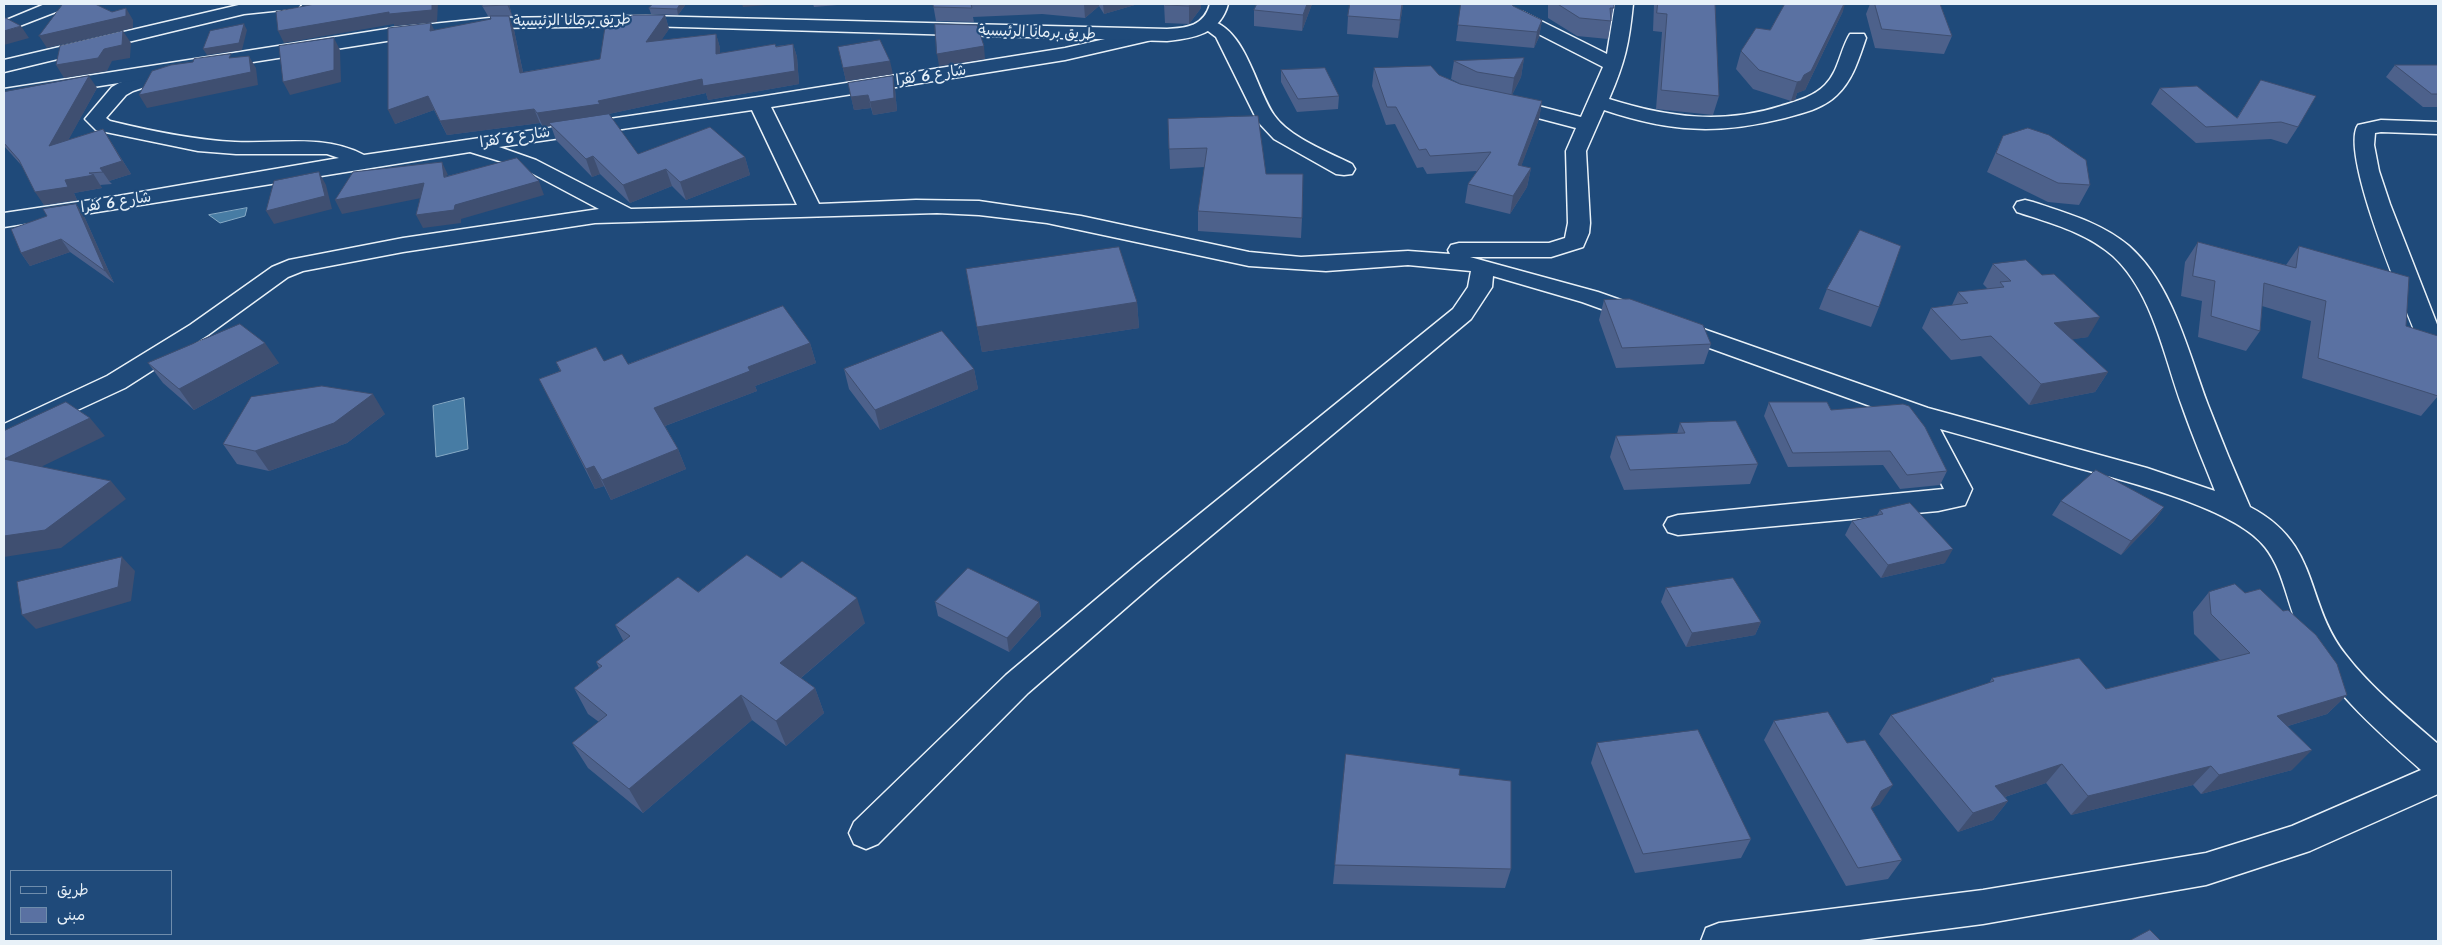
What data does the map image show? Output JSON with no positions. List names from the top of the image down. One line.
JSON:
{"streets":{"street":["طريق برمانا الرئيسية","شارع 6 كفرا"]},"crossings":[["طريق برمانا الرئيسية","شارع 6 كفرا"]],"legend":["طريق","مبنى"]}
